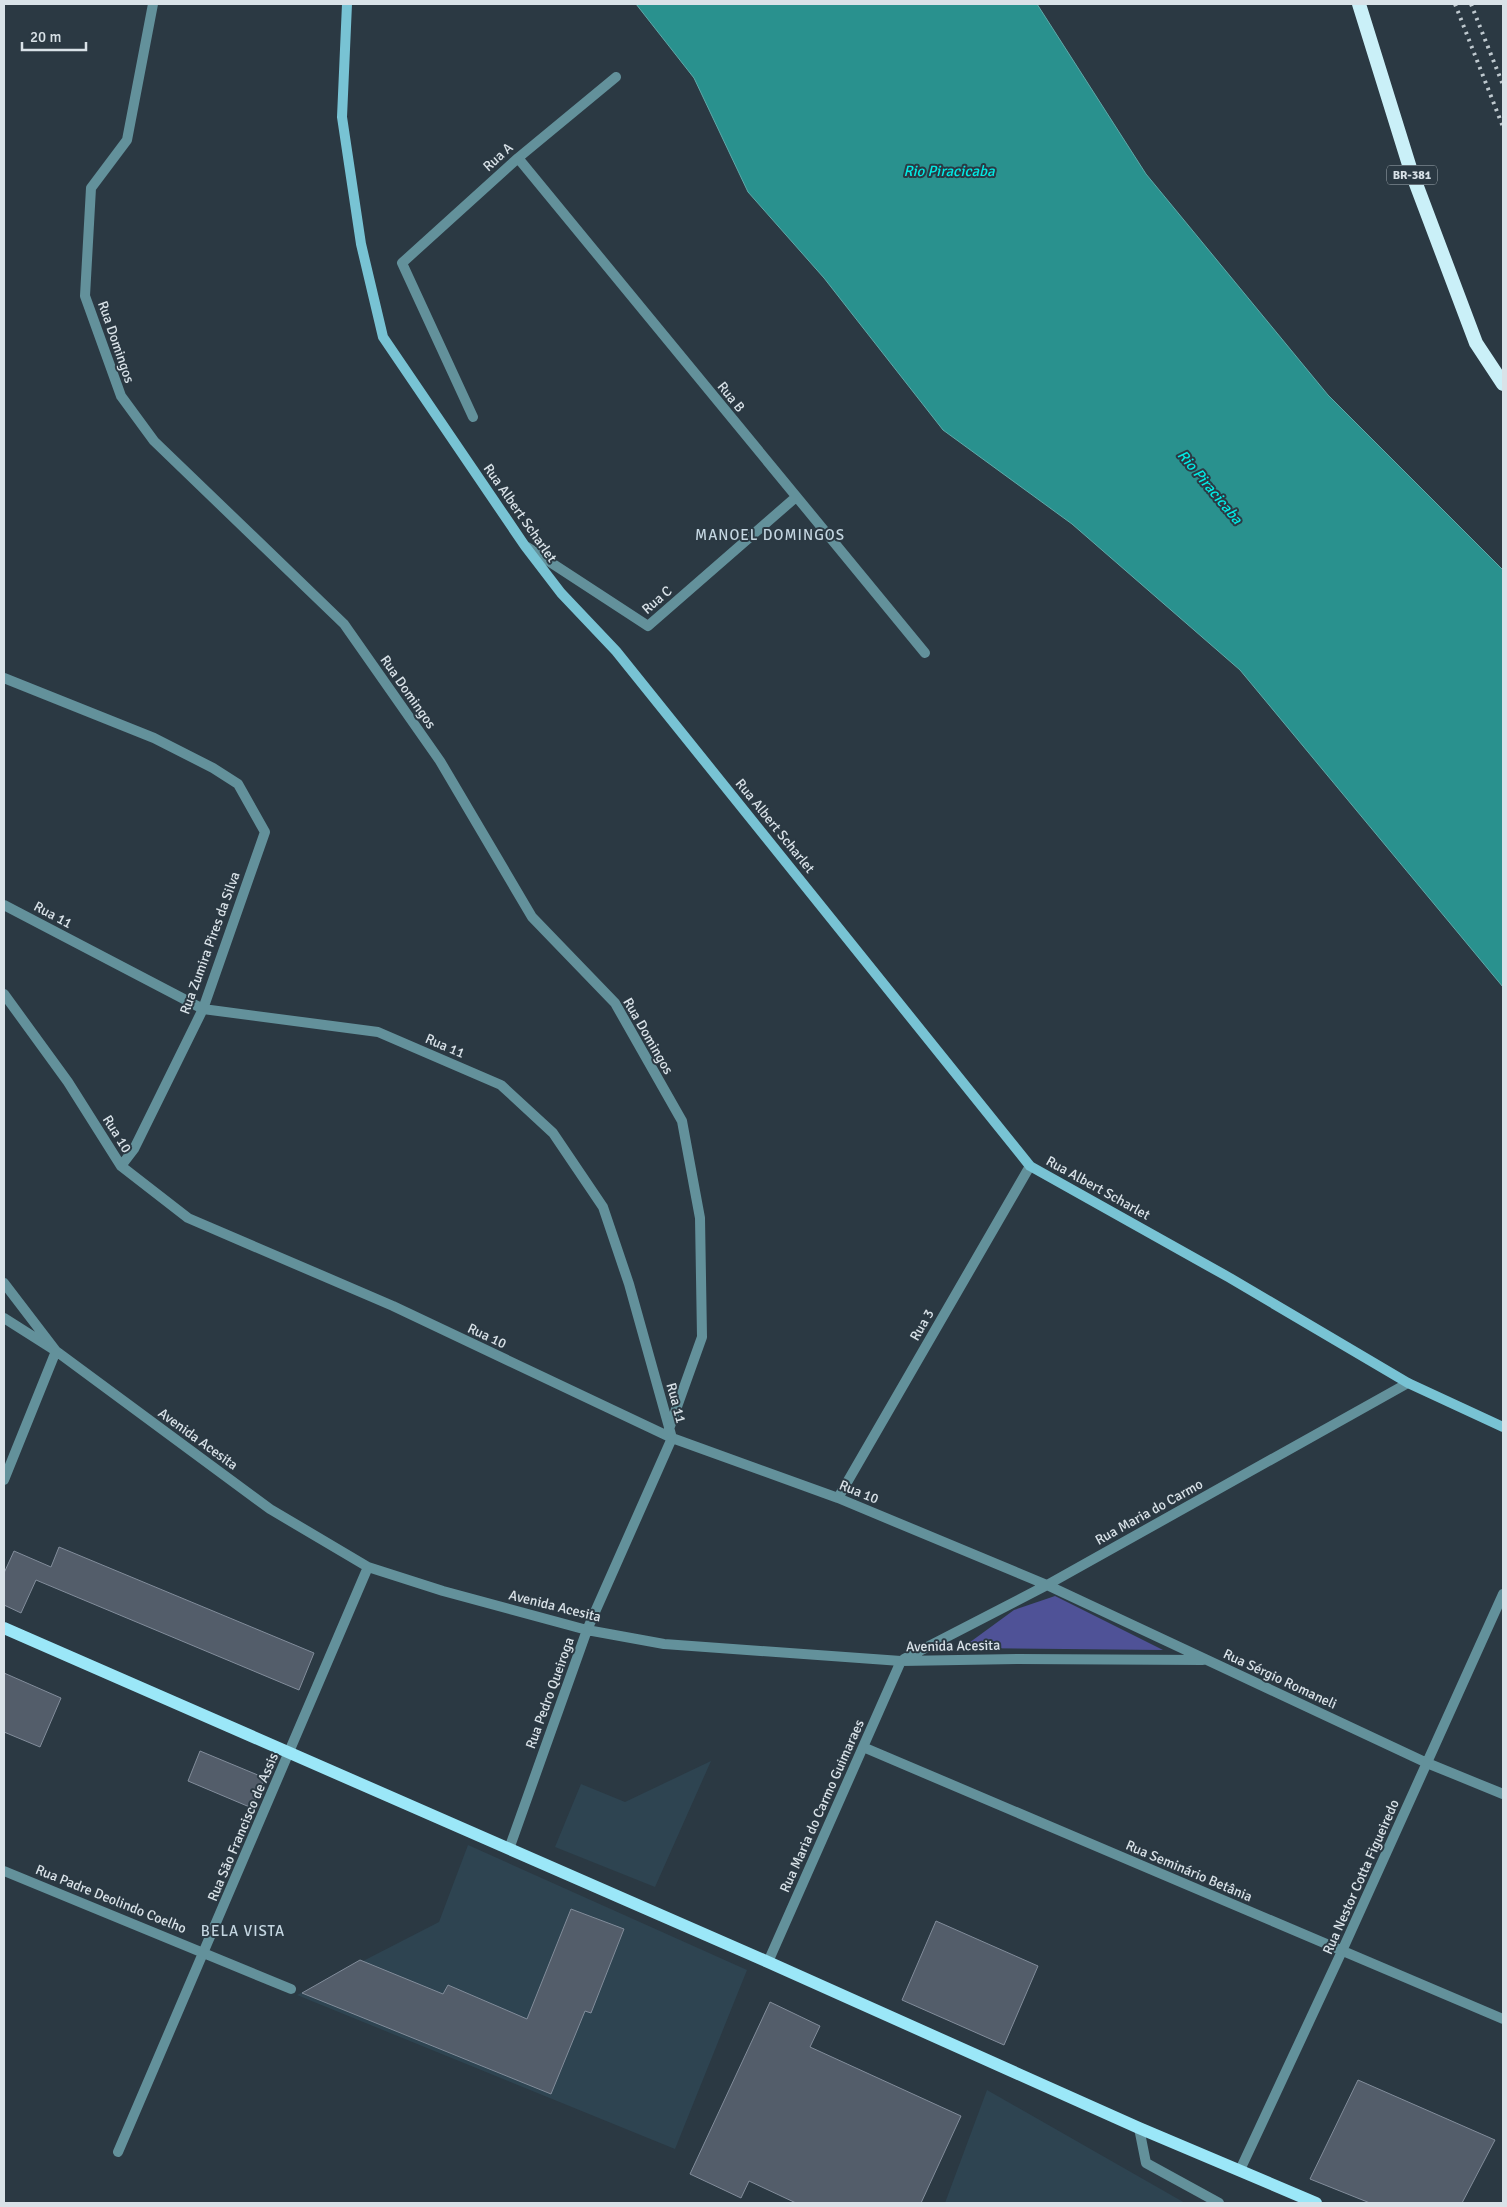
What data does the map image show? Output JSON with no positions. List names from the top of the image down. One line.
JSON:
{"streets":{"highway":["BR-381"],"main road":["Rua Albert Scharlet"],"street":["Rua A","Rua Domingos","Rua B","Rua C","Rua 11","Rua Zumira Pires da Silva","Rua 10","Rua 3","Avenida Acesita","Rua Maria do Carmo","Rua Sérgio Romaneli","Rua Pedro Queiroga","Rua Maria do Carmo Guimaraes","Rua São Francisco de Assis","Rua Seminário Betânia","Rua Nestor Cotta Figueiredo","Rua Padre Deolindo Coelho"]},"crossings":[["Rua A","Rua B"],["Rua Domingos","Rua 11"],["Rua Domingos","Rua 10"],["Rua Domingos","Rua Pedro Queiroga"],["Rua B","Rua C"],["Rua Albert Scharlet","Rua C"],["Rua Albert Scharlet","Rua 3"],["Rua Albert Scharlet","Rua Maria do Carmo"],["Rua 11","Rua Zumira Pires da Silva"],["Rua 11","Rua 10"],["Rua 11","Rua Pedro Queiroga"],["Rua Zumira Pires da Silva","Rua 10"],["Rua 10","Rua 3"],["Rua 10","Rua Maria do Carmo"],["Rua 10","Rua Sérgio Romaneli"],["Rua 10","Rua Pedro Queiroga"],["Avenida Acesita","Rua Maria do Carmo"],["Avenida Acesita","Rua Sérgio Romaneli"],["Avenida Acesita","Rua Pedro Queiroga"],["Avenida Acesita","Rua Maria do Carmo Guimaraes"],["Avenida Acesita","Rua São Francisco de Assis"],["Rua Maria do Carmo","Rua Sérgio Romaneli"],["Rua Maria do Carmo","Rua Maria do Carmo Guimaraes"],["Rua Sérgio Romaneli","Rua Nestor Cotta Figueiredo"],["Rua Maria do Carmo Guimaraes","Rua Seminário Betânia"],["Rua São Francisco de Assis","Rua Padre Deolindo Coelho"],["Rua Seminário Betânia","Rua Nestor Cotta Figueiredo"]],"districts":["MANOEL DOMINGOS","BELA VISTA"],"water":["Rio Piracicaba"],"scale_bar":"20 m"}
